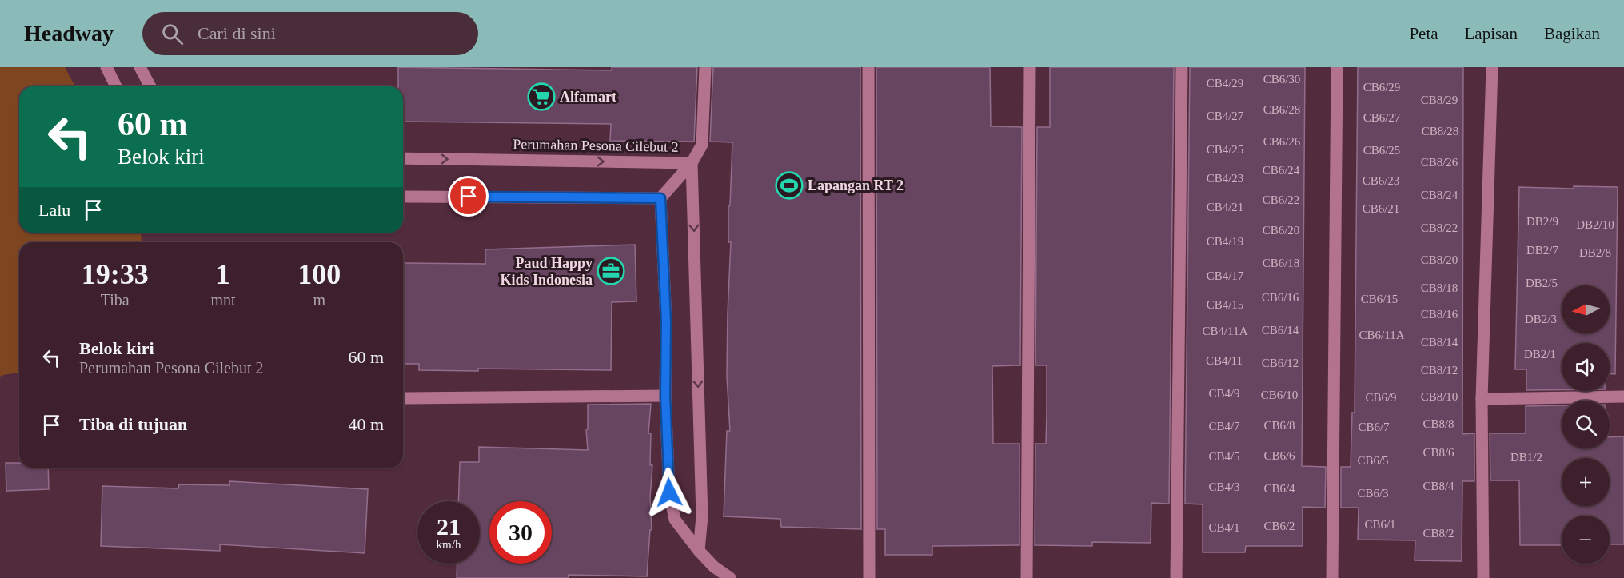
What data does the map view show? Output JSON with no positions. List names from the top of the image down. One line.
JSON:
{"streets":{"street":["Perumahan Pesona Cilebut 2"]},"places":{"supermarket":["Alfamart"],"sports":["Lapangan RT 2"],"office":["Paud Happy Kids Indonesia"]},"house_numbers":["CB6/30","CB4/29","CB6/29","CB8/29","CB6/28","CB4/27","CB6/27","CB8/28","CB6/26","CB4/25","CB6/25","CB8/26","CB6/24","CB4/23","CB6/23","CB8/24","CB6/22","CB4/21","CB6/21","DB2/9","DB2/10","CB8/22","CB6/20","CB4/19","DB2/7","DB2/8","CB8/20","CB6/18","CB4/17","DB2/5","CB8/18","CB6/16","CB6/15","CB4/15","CB8/16","DB2/3","CB6/14","CB4/11A","CB6/11A","CB8/14","DB2/1","CB4/11","CB6/12","CB8/12","CB4/9","CB6/10","CB8/10","CB6/9","CB8/8","CB6/8","CB4/7","CB6/7","CB8/6","CB6/6","CB4/5","DB1/2","CB6/5","CB8/4","CB4/3","CB6/4","CB6/3","CB6/1","CB6/2","CB4/1","CB8/2"],"north":"left","page":{"header":"Headway","search":"Cari di sini","nav":["Peta","Lapisan","Bagikan"],"turn":["60 m","Belok kiri"],"then":"Lalu","eta":["19:33","Tiba","1","mnt","100","m"],"map_buttons":["+","−"],"list":[{"name":"Belok kiri","note":"Perumahan Pesona Cilebut 2","value":"60 m"},{"name":"Tiba di tujuan","value":"40 m"}],"speed":"21 km/h","limit":"30"}}
